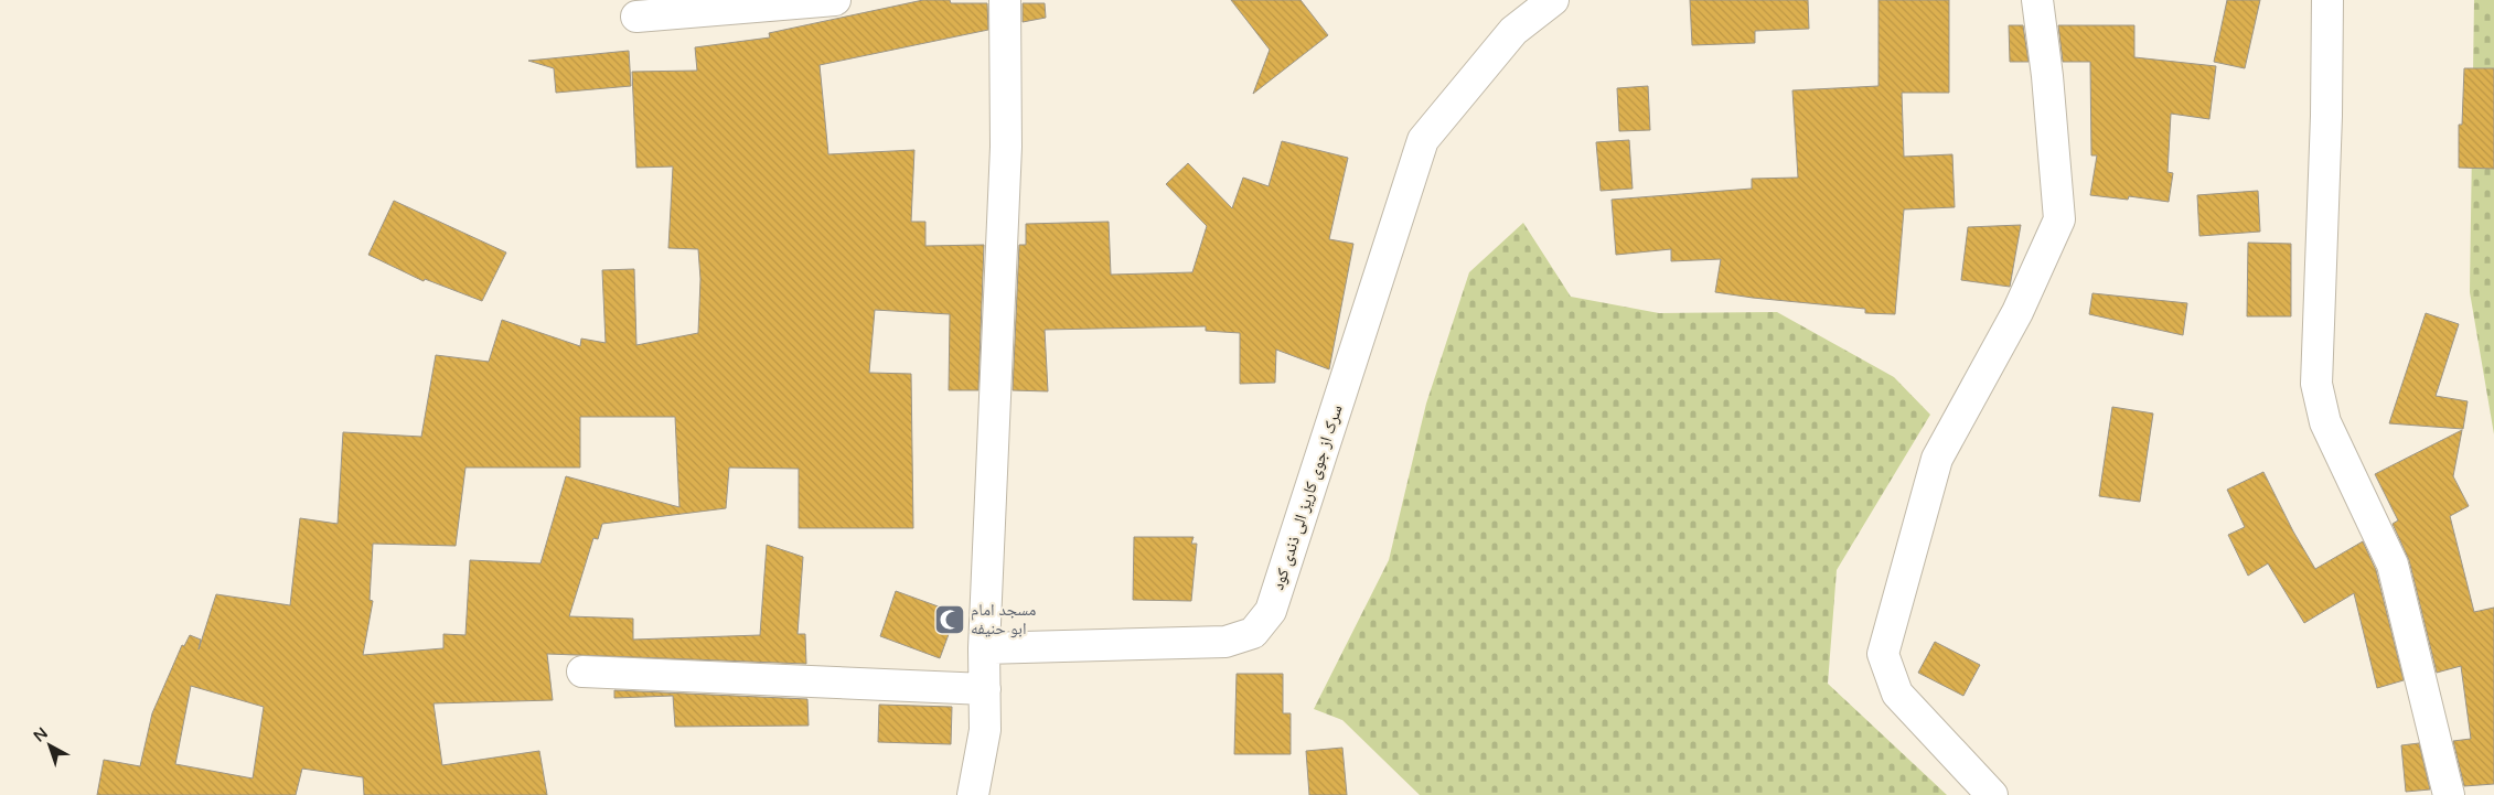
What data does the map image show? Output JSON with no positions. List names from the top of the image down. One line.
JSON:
{"streets":{"street":["سرک از جوی کاریز الی ذندی کود"]},"places":{"mosque":["مسجد امام ابو حنیفه"]},"north":"top left"}
